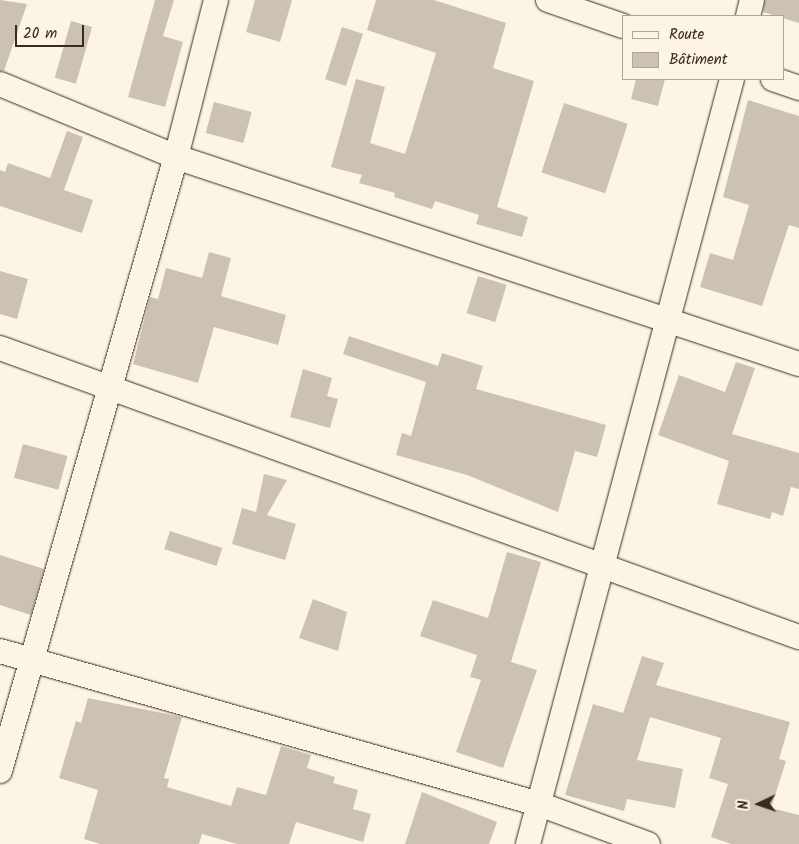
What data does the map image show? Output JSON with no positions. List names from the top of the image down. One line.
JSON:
{"legend":["Route","Bâtiment"],"scale_bar":"20 m","north":"left"}
